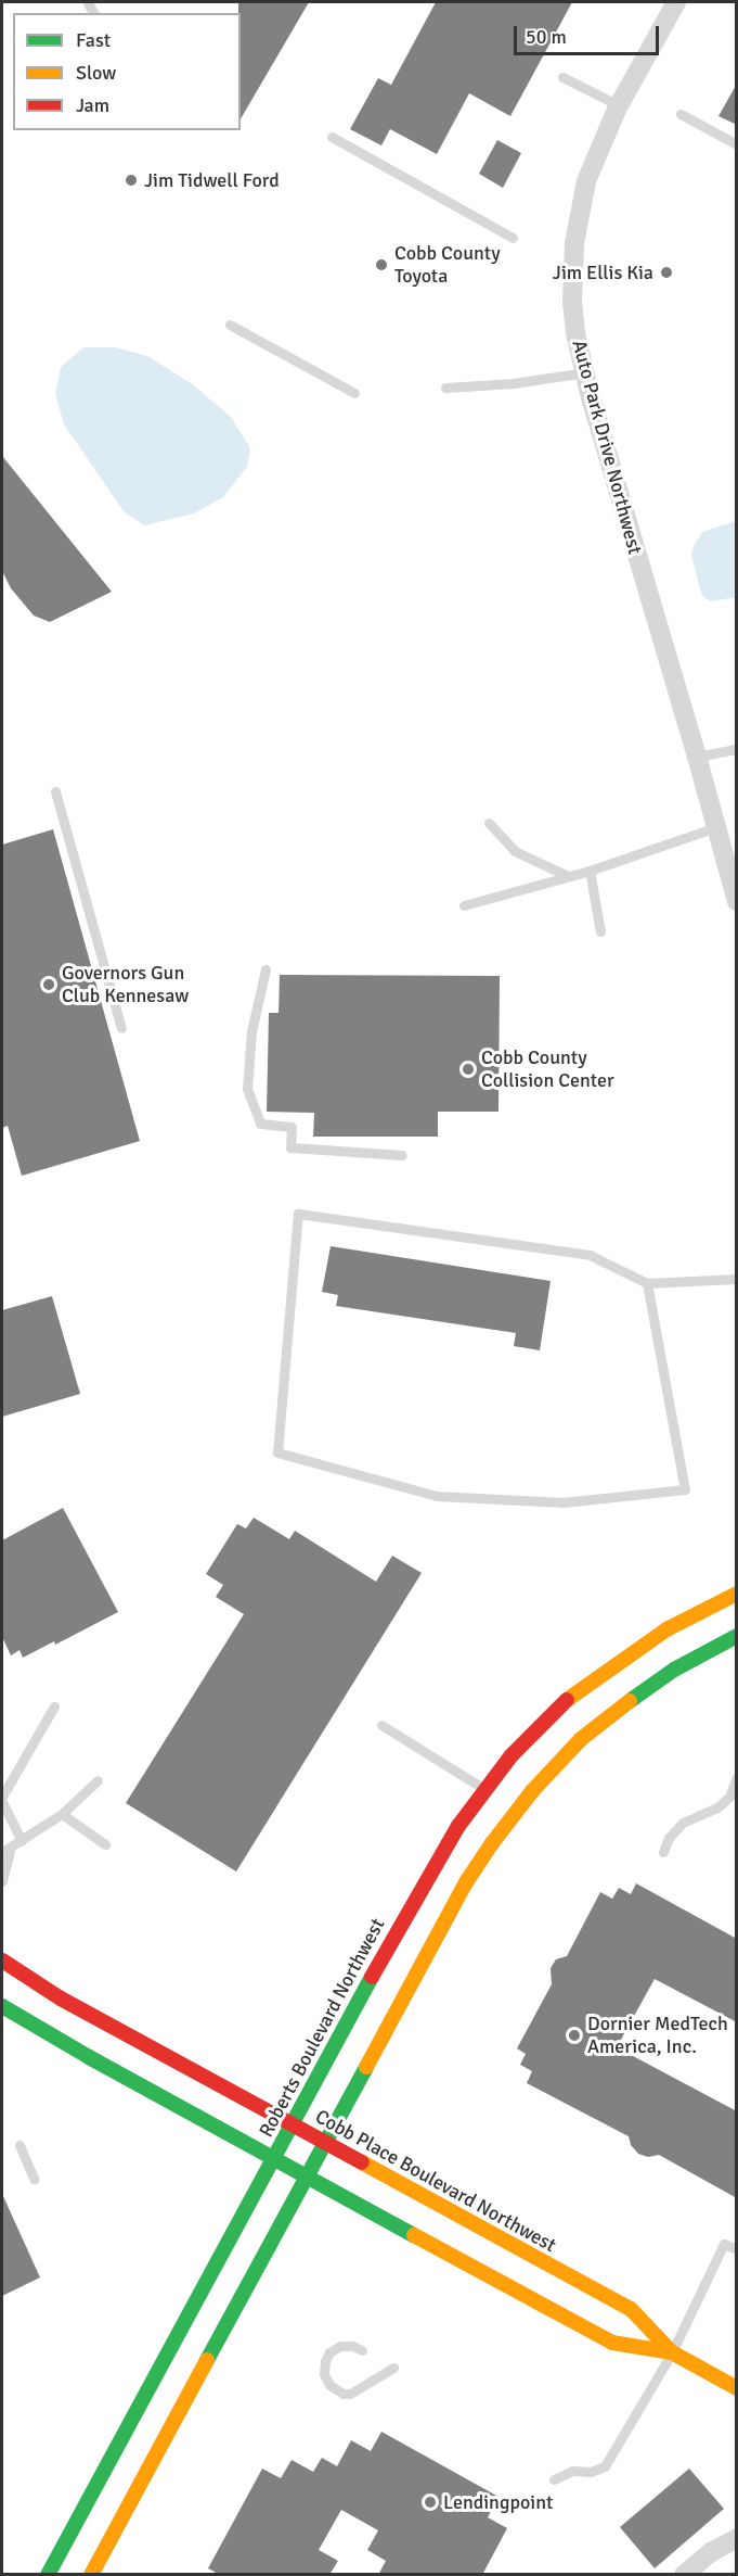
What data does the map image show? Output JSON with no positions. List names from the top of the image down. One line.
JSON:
{"streets":{"street":["Auto Park Drive Northwest","Roberts Boulevard Northwest","Cobb Place Boulevard Northwest"]},"crossings":[["Roberts Boulevard Northwest","Cobb Place Boulevard Northwest"]],"places":["Jim Tidwell Ford","Cobb County Toyota","Jim Ellis Kia","Governors Gun Club Kennesaw","Cobb County Collision Center","Dornier MedTech America, Inc.","Lendingpoint"],"legend":["Fast","Slow","Jam"],"scale_bar":"50 m"}
